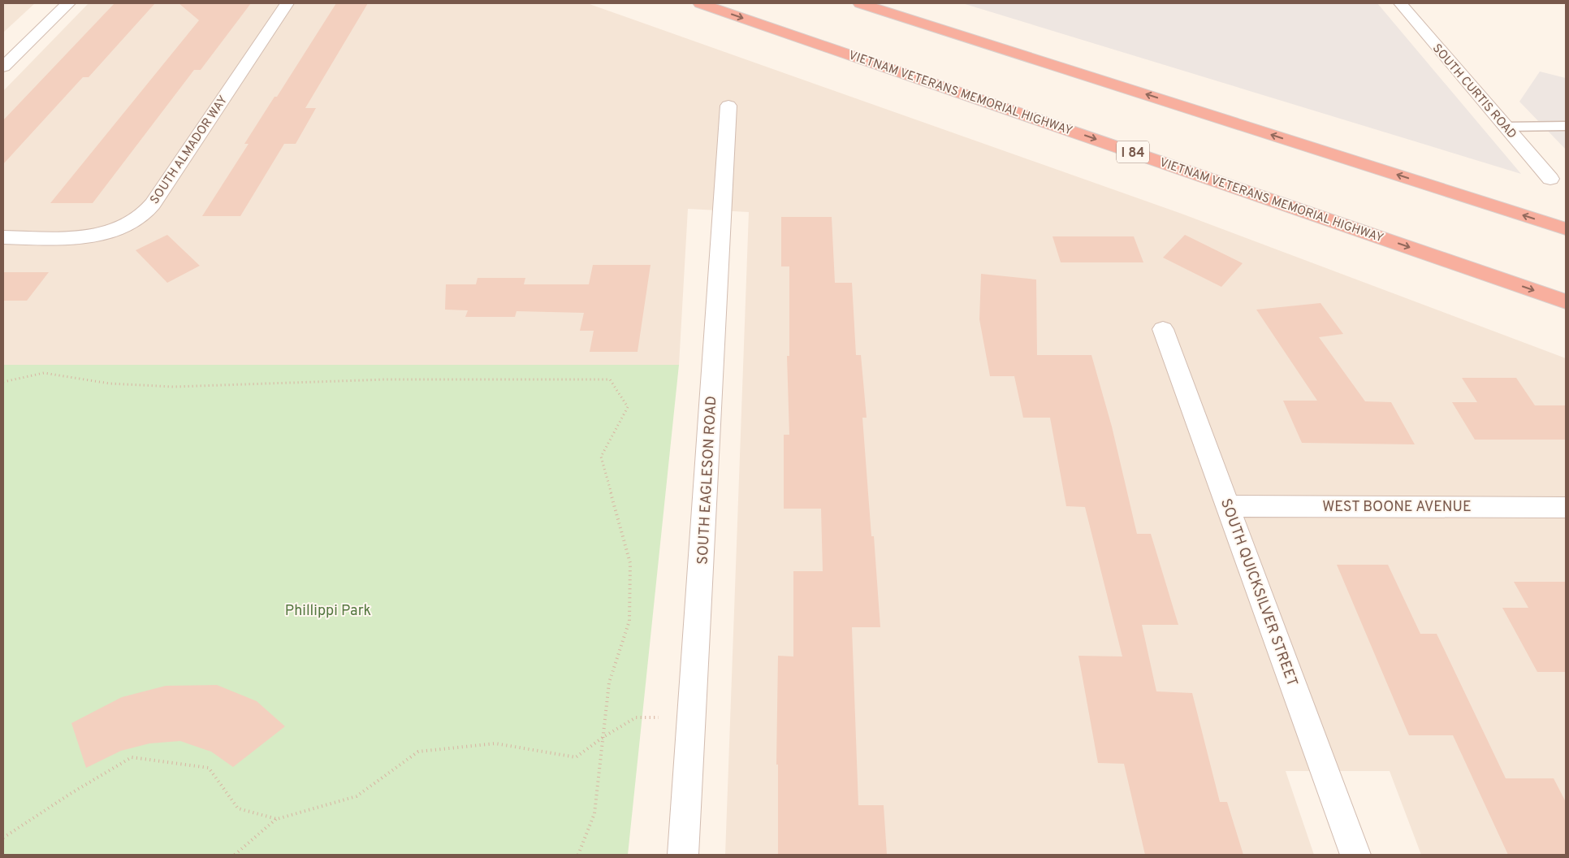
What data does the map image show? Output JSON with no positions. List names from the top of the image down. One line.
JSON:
{"streets":{"highway":["VIETNAM VETERANS MEMORIAL HIGHWAY","I 84"],"street":["SOUTH CURTIS ROAD","SOUTH ALMADOR WAY","SOUTH EAGLESON ROAD","WEST BOONE AVENUE","SOUTH QUICKSILVER STREET"]},"crossings":[["WEST BOONE AVENUE","SOUTH QUICKSILVER STREET"]],"parks":["Phillippi Park"]}
